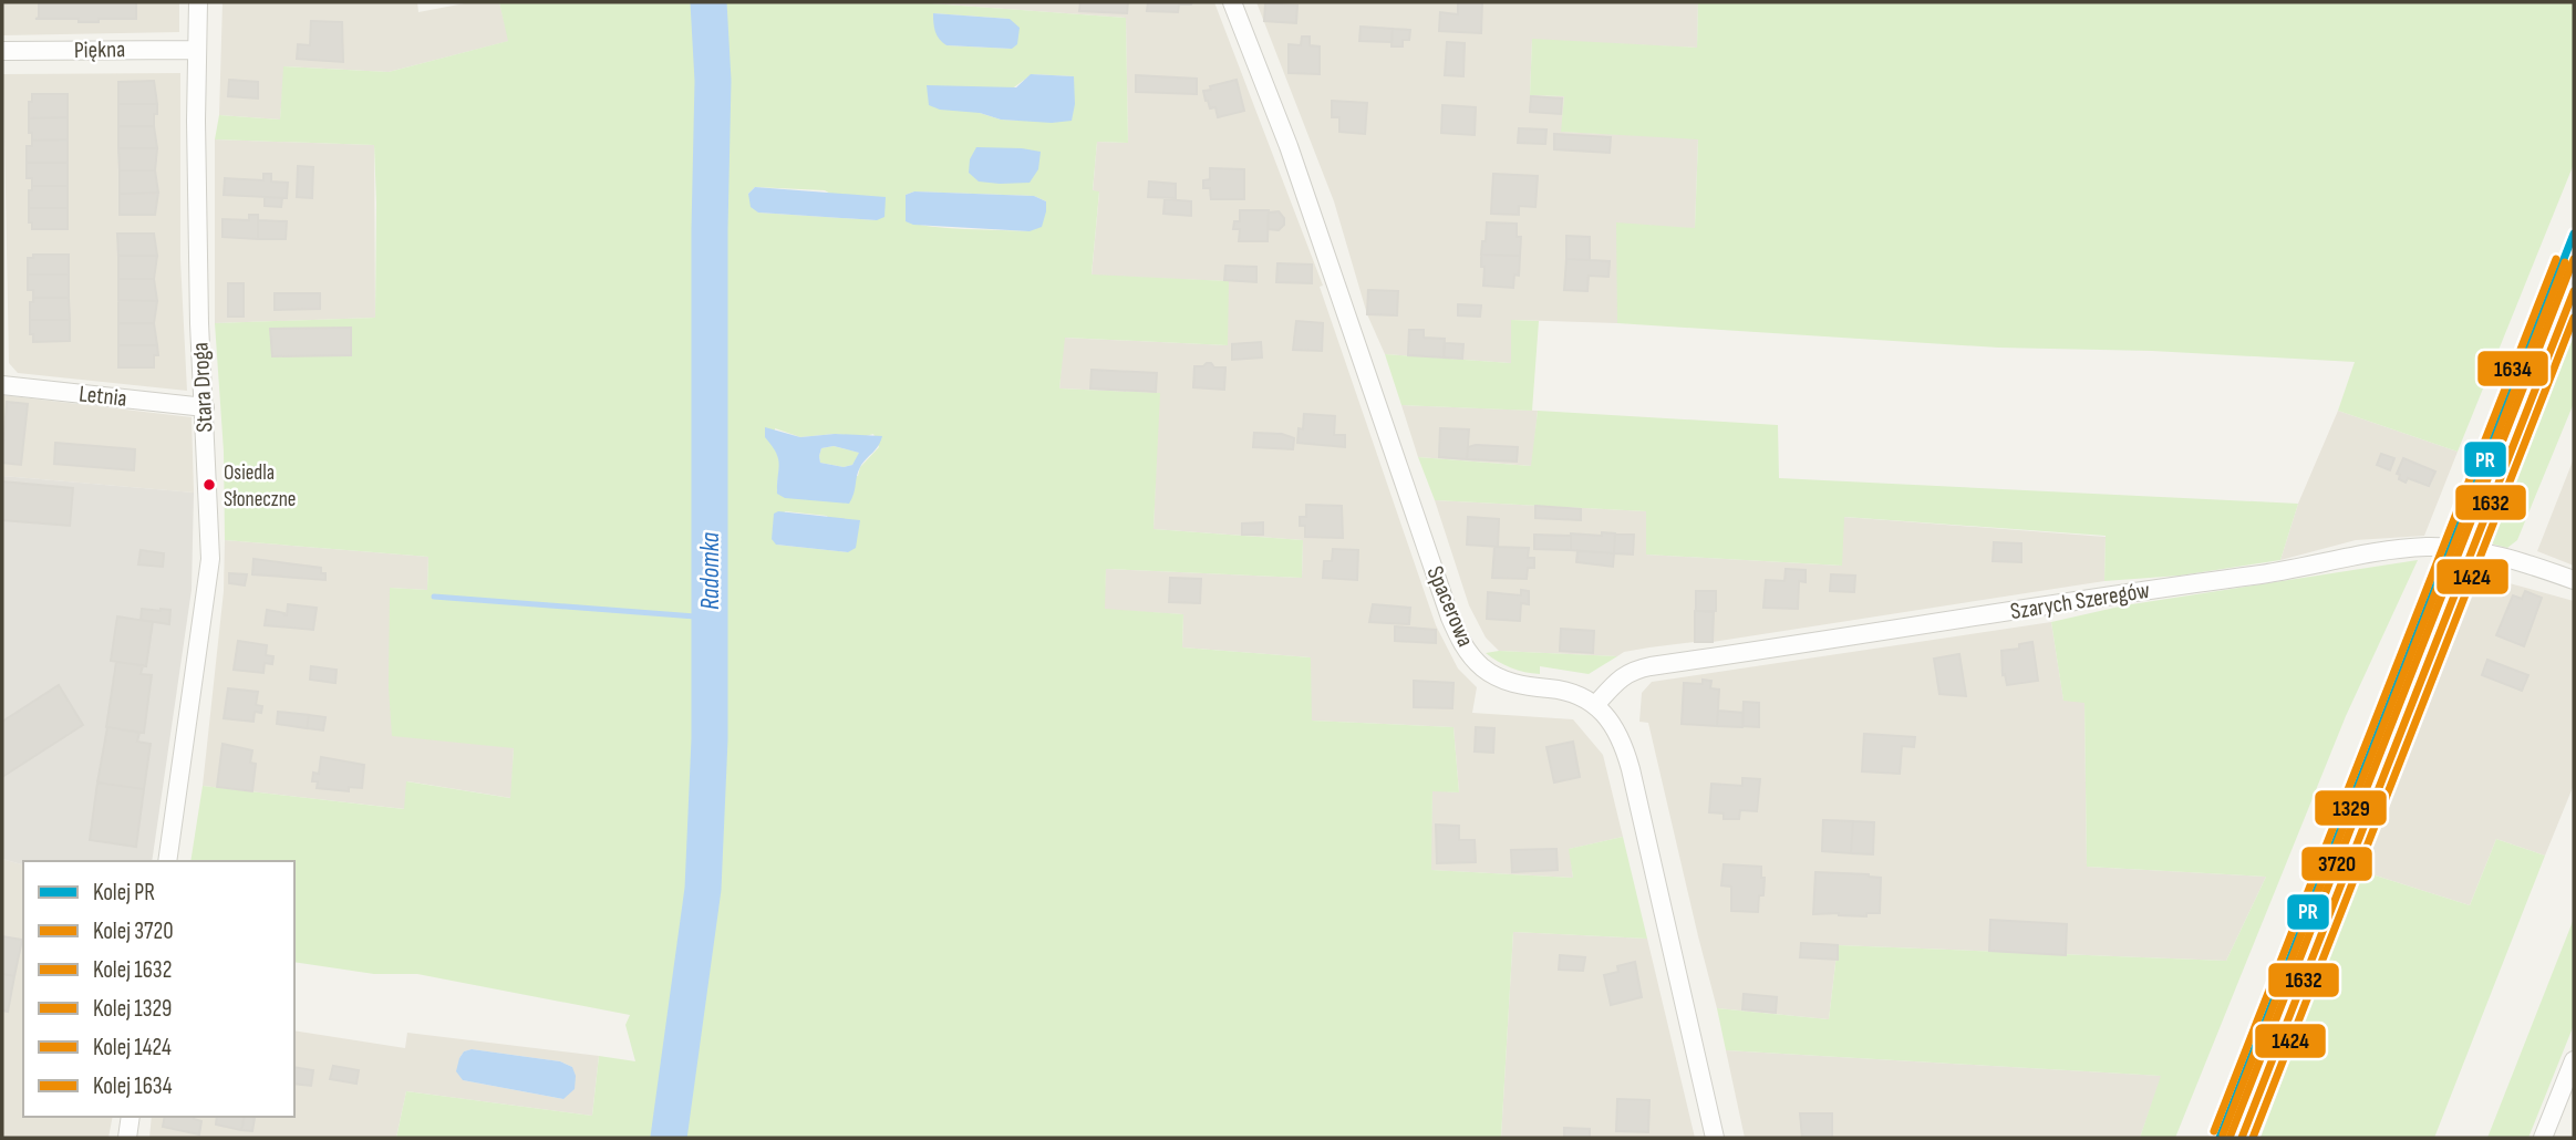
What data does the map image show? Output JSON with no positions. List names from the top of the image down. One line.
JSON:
{"streets":{"street":["Piękna","Stara Droga","Letnia","Szarych Szeregów","Spacerowa"]},"crossings":[["Piękna","Stara Droga"],["Stara Droga","Letnia"],["Szarych Szeregów","Spacerowa"]],"water":["Radomka"],"places":["Osiedla Słoneczne"],"lines":["rail line PR","rail line 3720","rail line 1634","rail line 1329","rail line 1632","rail line 1424"],"legend":["Kolej PR","Kolej 3720","Kolej 1632","Kolej 1329","Kolej 1424","Kolej 1634"]}
